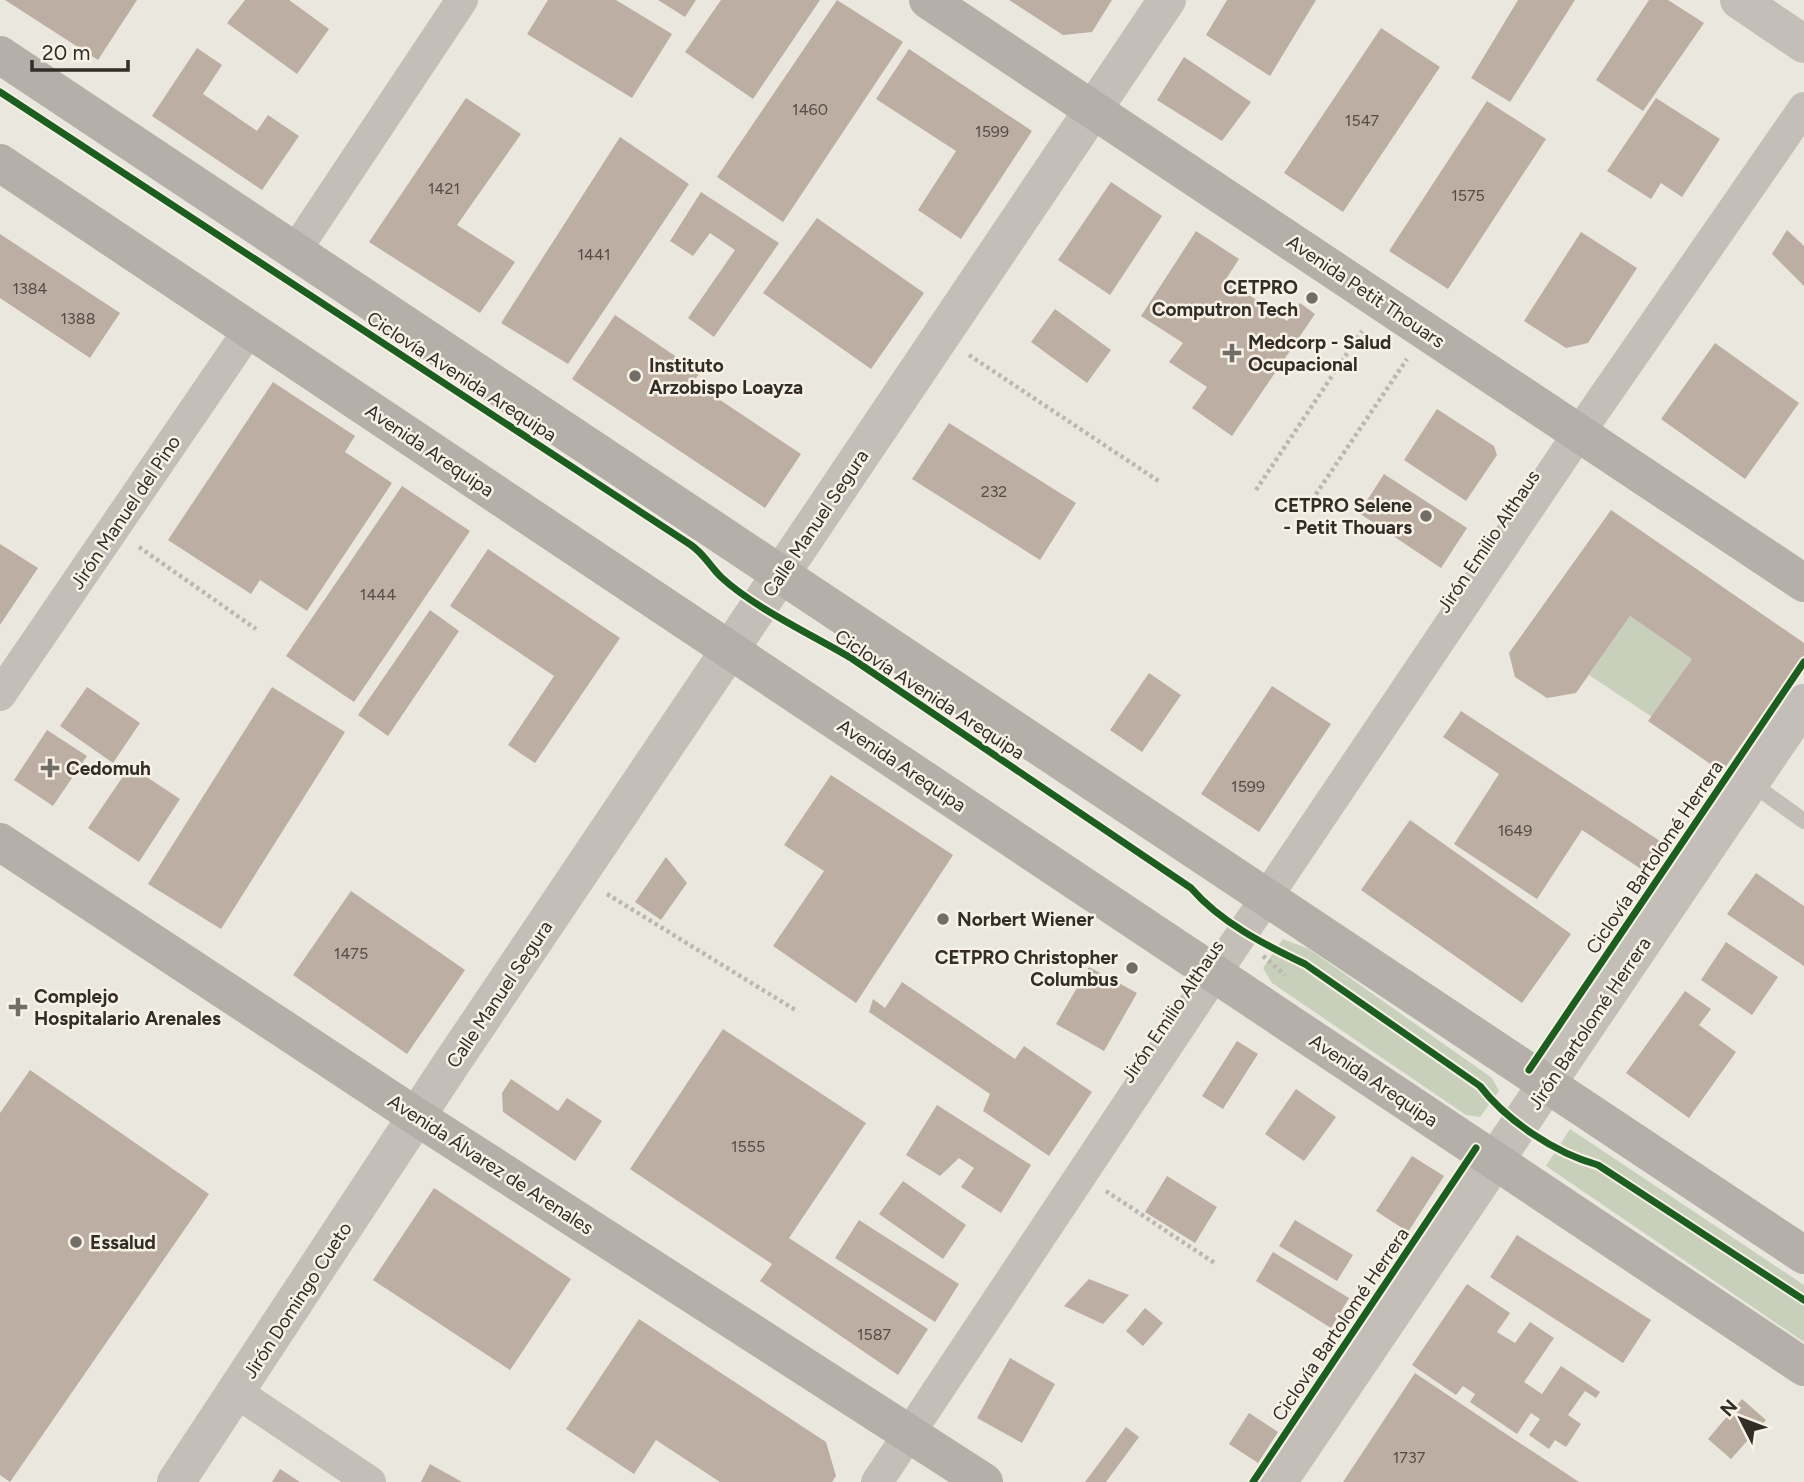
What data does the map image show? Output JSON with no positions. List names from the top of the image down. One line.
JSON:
{"streets":{"main road":["Avenida Petit Thouars","Avenida Arequipa","Avenida Álvarez de Arenales"],"street":["Jirón Manuel del Pino","Calle Manuel Segura","Jirón Emilio Althaus","Jirón Bartolomé Herrera","Jirón Domingo Cueto"],"cycle path":["Ciclovía Avenida Arequipa","Ciclovía Bartolomé Herrera"]},"crossings":[["Avenida Petit Thouars","Calle Manuel Segura"],["Avenida Petit Thouars","Jirón Emilio Althaus"],["Avenida Arequipa","Jirón Manuel del Pino"],["Avenida Arequipa","Calle Manuel Segura"],["Avenida Arequipa","Jirón Emilio Althaus"],["Avenida Arequipa","Jirón Bartolomé Herrera"],["Calle Manuel Segura","Avenida Álvarez de Arenales"],["Calle Manuel Segura","Jirón Domingo Cueto"],["Jirón Emilio Althaus","Avenida Álvarez de Arenales"],["Avenida Álvarez de Arenales","Jirón Domingo Cueto"]],"places":{"other":["CETPRO Computron Tech","Instituto Arzobispo Loayza","CETPRO Selene - Petit Thouars","Norbert Wiener","CETPRO Christopher Columbus","Essalud"],"health":["Medcorp - Salud Ocupacional","Cedomuh","Complejo Hospitalario Arenales"]},"house_numbers":["1460","1547","1599","1421","1575","1441","1384","1388","232","1444","1599","1649","1475","1555","1587","1737"],"scale_bar":"20 m","north":"top left"}
